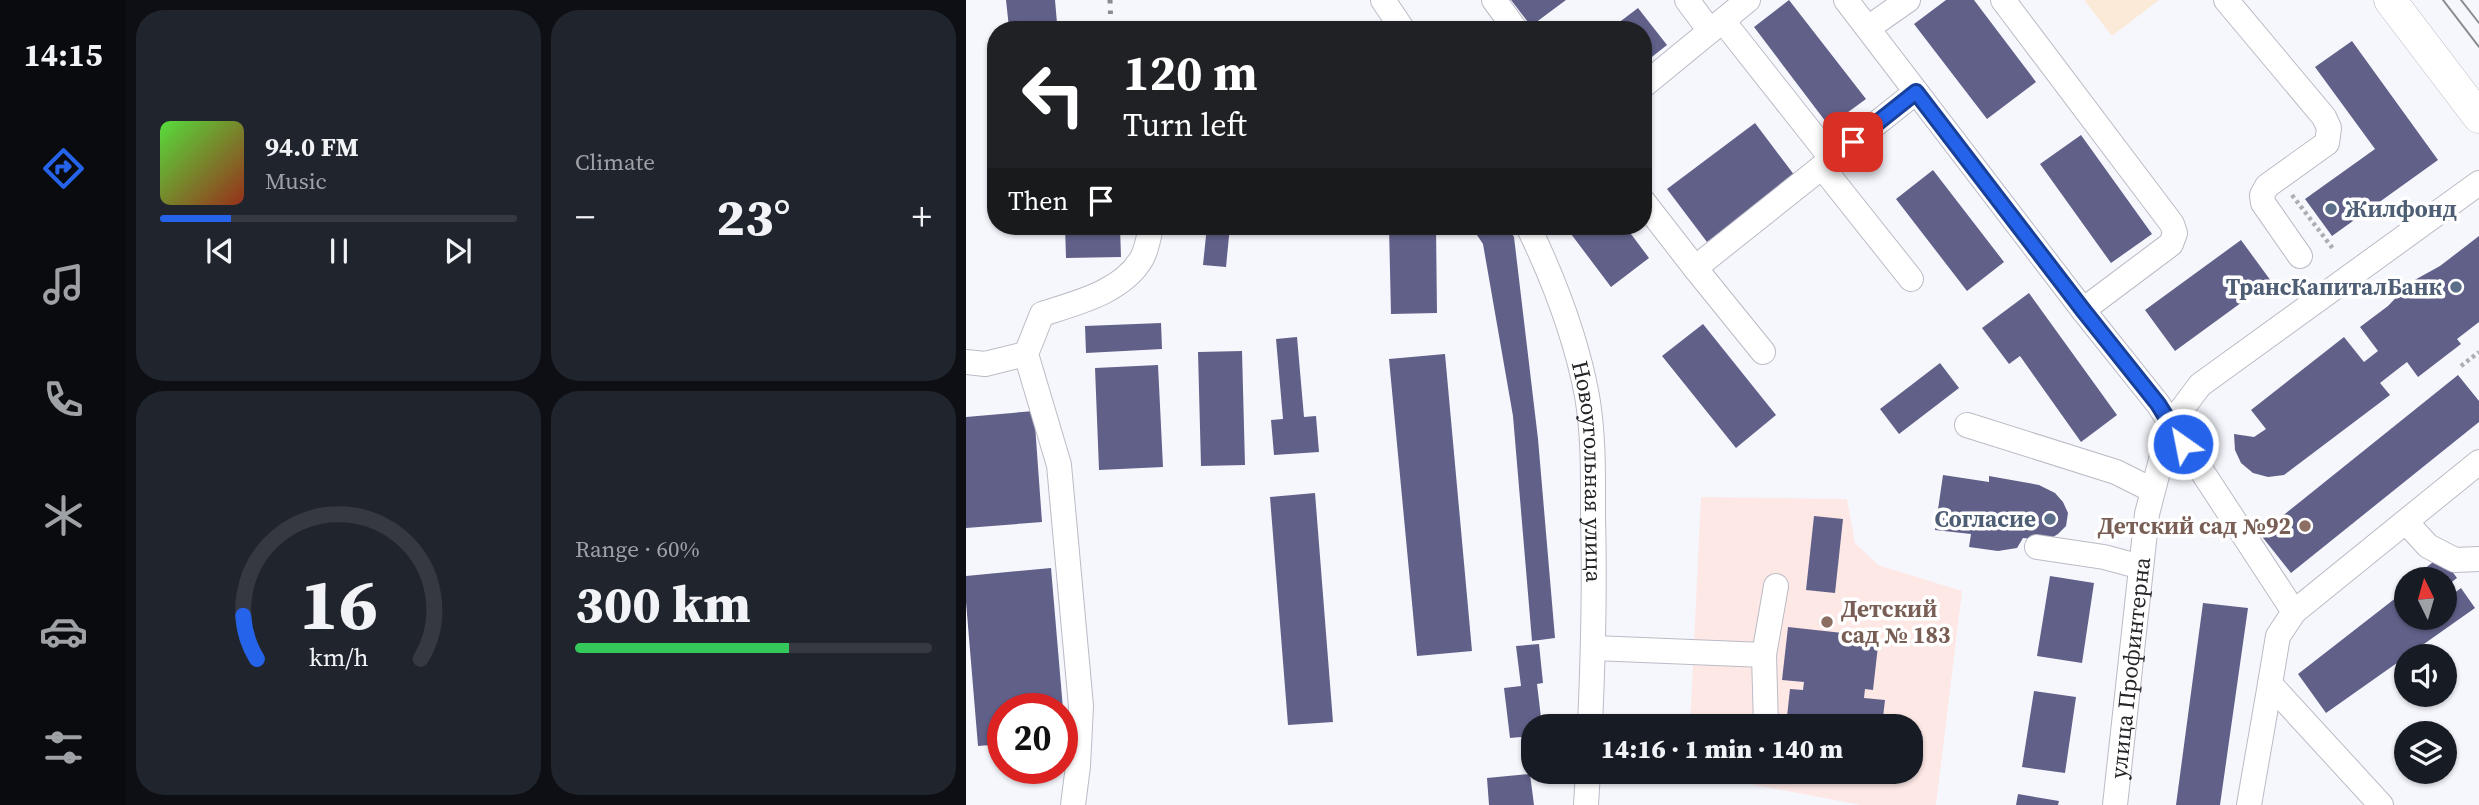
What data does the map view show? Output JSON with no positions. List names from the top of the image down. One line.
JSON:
{"streets":{"street":["Новоугольная улица","улица Профинтерна"]},"places":["Жилфонд","ТрансКапиталБанк","Согласие","Детский сад №92","Детский сад № 183"],"north":"top","page":{"tabs":"14:15","tile":["Climate",["Range · 60%","300 km"]],"turn":["120 m","Turn left"],"song":["94.0 FM","Music"],"then":"Then","heat":["−","23°","+"],"limit":"20","trip":"14:16 · 1 min · 140 m","gauge":["16","km/h"]}}
